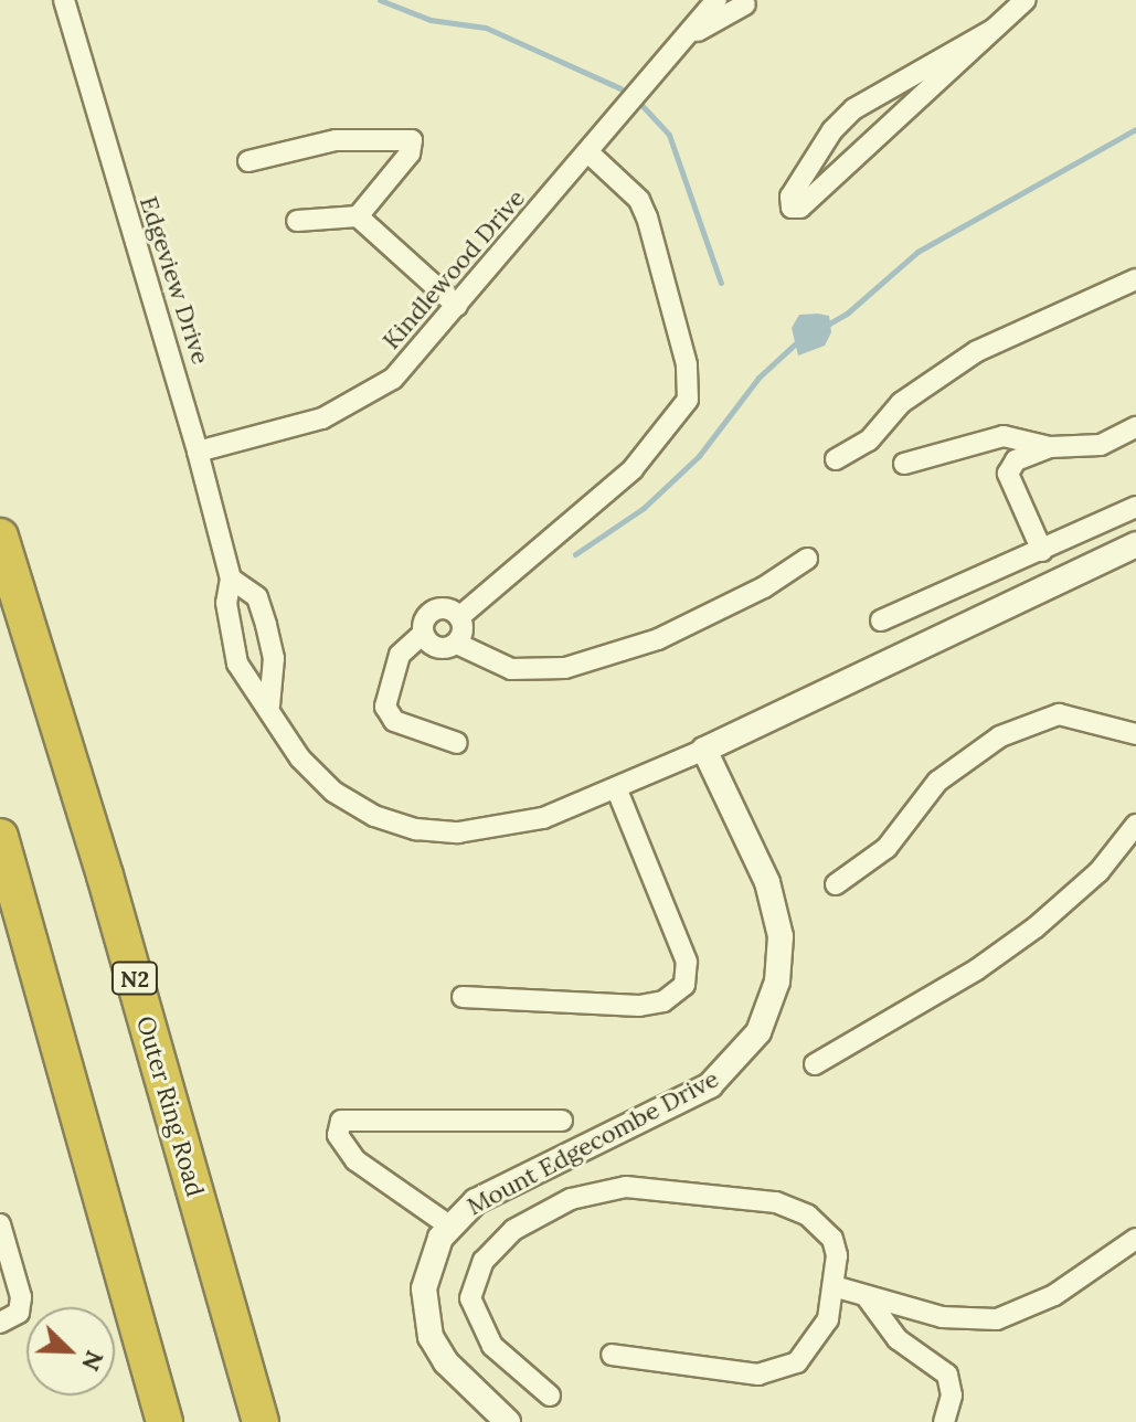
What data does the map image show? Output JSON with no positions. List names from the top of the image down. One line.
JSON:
{"streets":{"highway":["N2","Outer Ring Road"],"street":["Kindlewood Drive","Edgeview Drive","Mount Edgecombe Drive"]},"crossings":[["Kindlewood Drive","Edgeview Drive"],["Edgeview Drive","Mount Edgecombe Drive"]],"north":"bottom right"}
